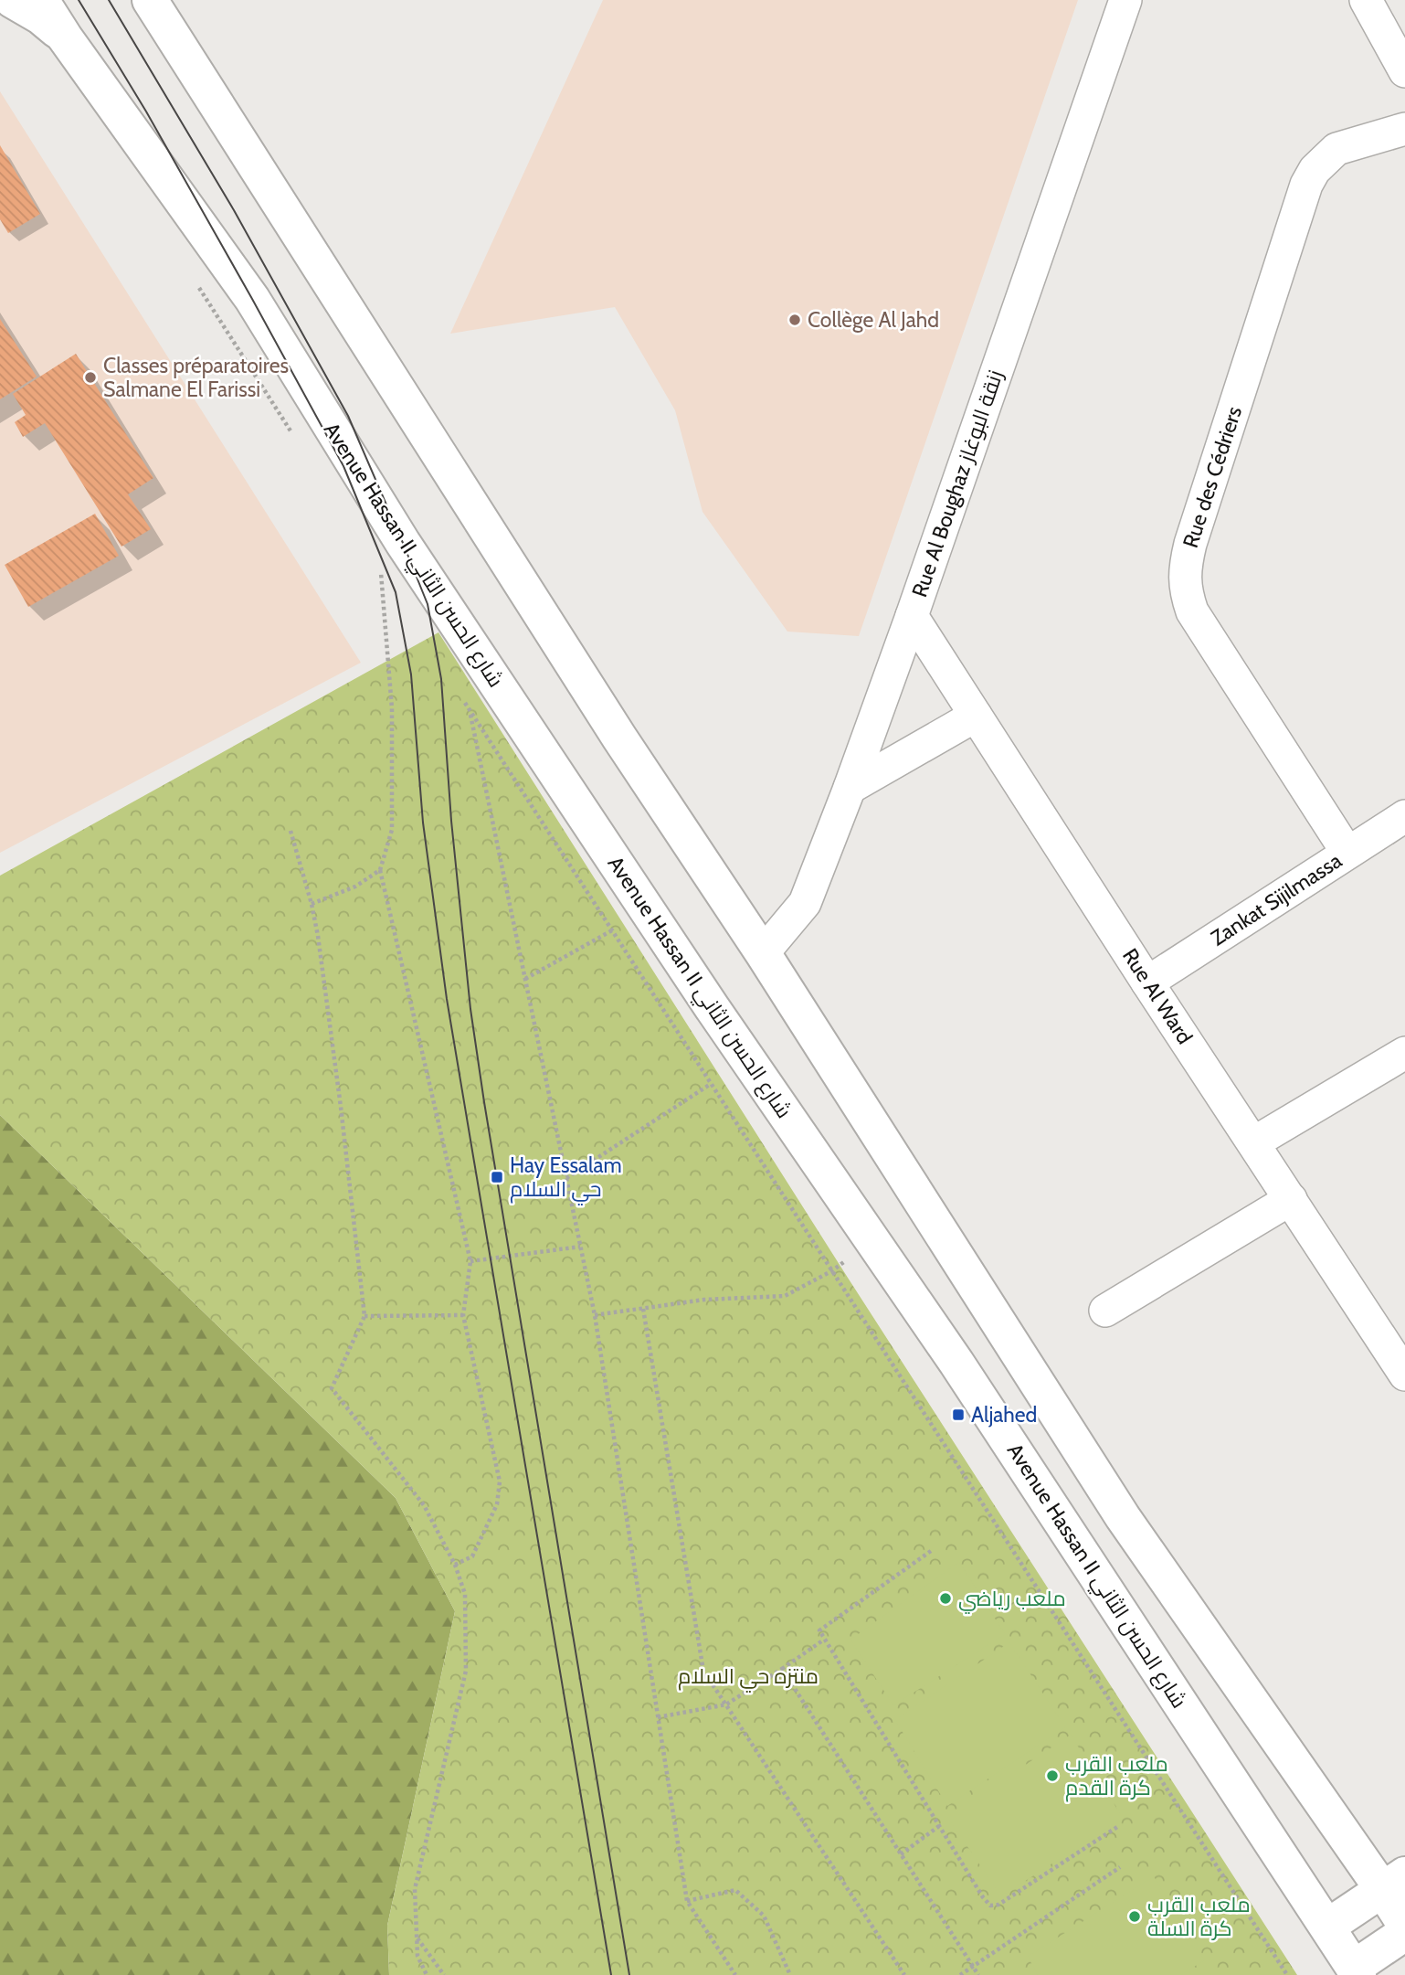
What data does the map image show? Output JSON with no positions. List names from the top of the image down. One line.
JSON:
{"streets":{"main road":["Avenue Hassan II شارع الحسن الثاني"],"street":["Rue des Cédriers","Rue Al Boughaz زنقة البوغاز","Zankat Sijilmassa","Rue Al Ward"]},"crossings":[["Rue des Cédriers","Zankat Sijilmassa"],["Rue Al Boughaz زنقة البوغاز","Rue Al Ward"],["Zankat Sijilmassa","Rue Al Ward"]],"parks":["منتزه حي السلام"],"places":{"other":["Collège Al Jahd","Classes préparatoires Salmane El Farissi","ملعب رياضي","ملعب القرب كرة القدم","ملعب القرب كرة السلة"],"transit":["Hay Essalam حي السلام","Aljahed"]}}
